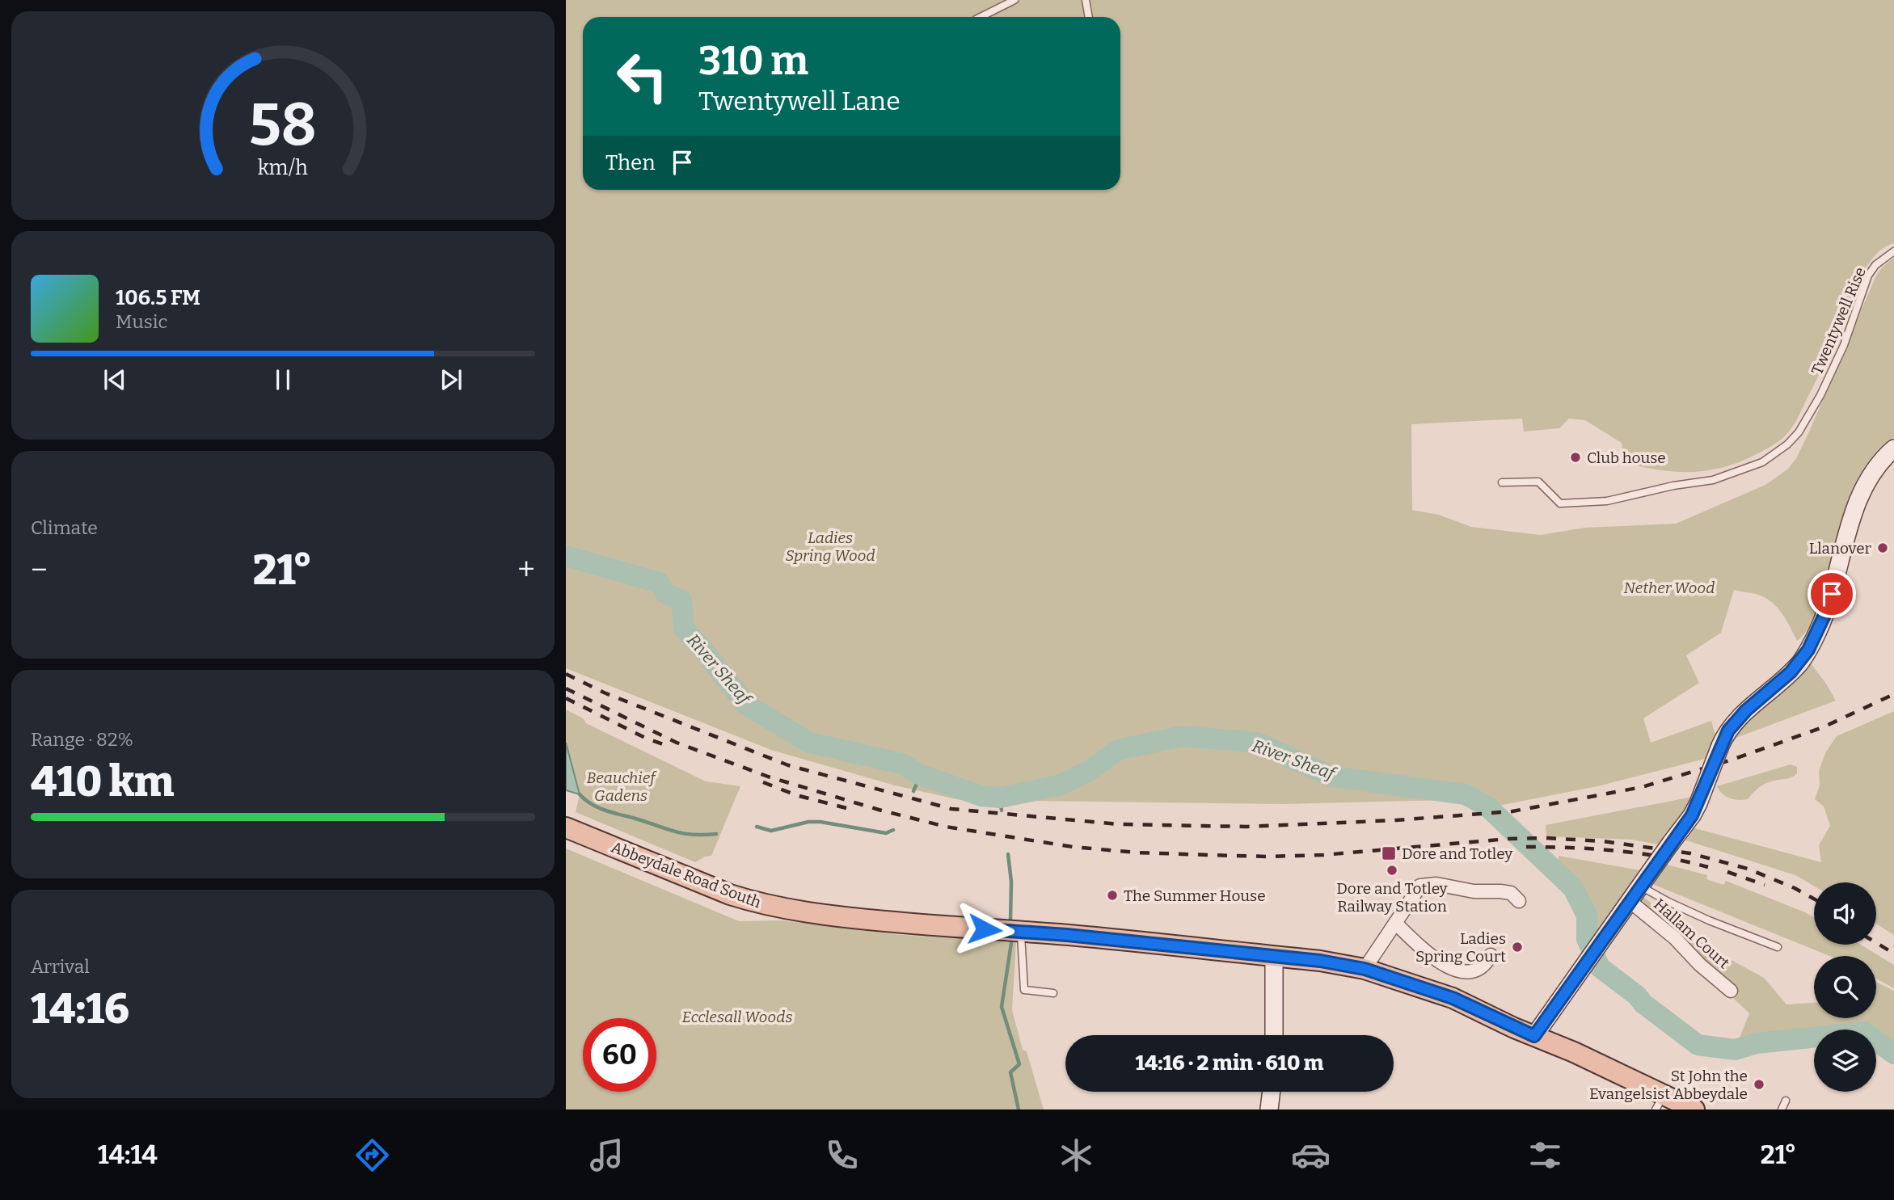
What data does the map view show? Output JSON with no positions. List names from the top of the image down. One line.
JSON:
{"streets":{"main road":["Abbeydale Road South"],"street":["Hallam Court"],"lane":["Twentywell Rise"]},"water":["River Sheaf"],"parks":["Ladies Spring Wood","Nether Wood","Beauchief Gadens","Ecclesall Woods"],"places":{"other":["Club house","Llanover","Dore and Totley Railway Station","The Summer House","Ladies Spring Court","St John the Evangelsist Abbeydale"],"transit":["Dore and Totley"]},"page":{"turn":["310 m","Twentywell Lane"],"then":"Then","song":["106.5 FM","Music"],"tile":["Climate",["Range · 82%","410 km"],["Arrival","14:16"]],"heat":["−","21°","+"],"limit":"60","trip":"14:16 · 2 min · 610 m","tabs":["14:14","21°"],"gauge":["58","km/h"]}}
